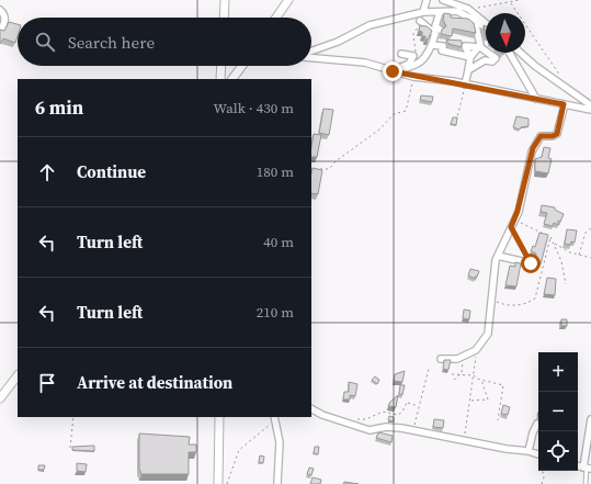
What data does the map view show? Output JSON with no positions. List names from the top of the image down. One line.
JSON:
{"north":"bottom","page":{"search":"Search here","heading":["6 min","Walk · 430 m"],"list":[["Continue","180 m"],["Turn left","40 m"],["Turn left","210 m"],"Arrive at destination"],"map_buttons":["+","−"]}}
